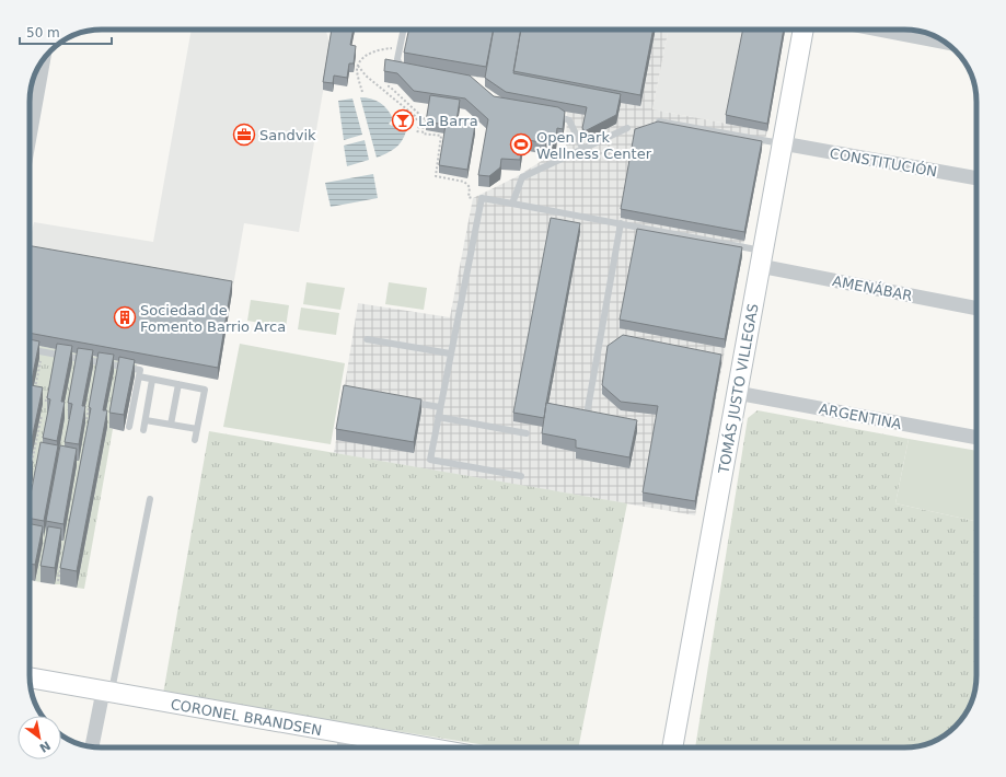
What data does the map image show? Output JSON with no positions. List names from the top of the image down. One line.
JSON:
{"streets":{"street":["CONSTITUCIÓN","AMENÁBAR","TOMÁS JUSTO VILLEGAS","ARGENTINA","CORONEL BRANDSEN"]},"crossings":[["CONSTITUCIÓN","TOMÁS JUSTO VILLEGAS"],["AMENÁBAR","TOMÁS JUSTO VILLEGAS"],["TOMÁS JUSTO VILLEGAS","ARGENTINA"]],"places":{"bar":["La Barra"],"office":["Sandvik"],"sports":["Open Park Wellness Center"],"building":["Sociedad de Fomento Barrio Arca"]},"scale_bar":"50 m","north":"bottom right"}
